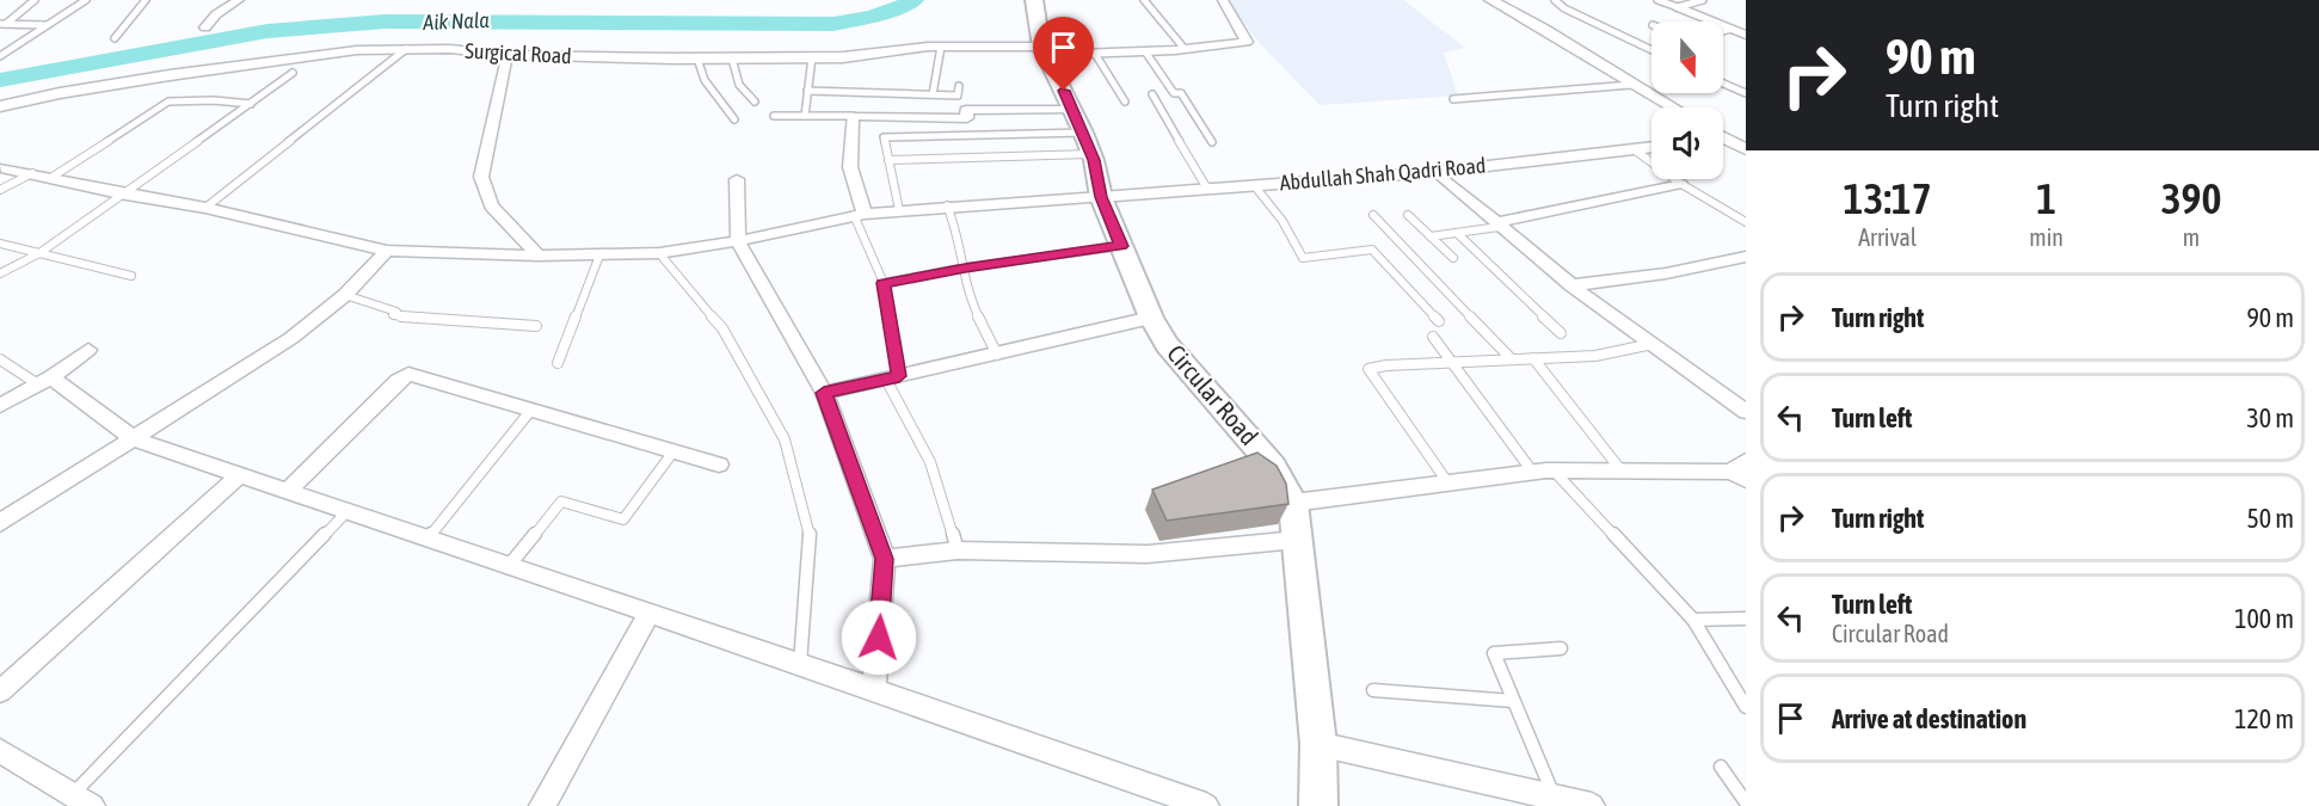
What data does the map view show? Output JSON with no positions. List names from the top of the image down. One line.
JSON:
{"streets":{"main road":["Circular Road"],"street":["Surgical Road","Abdullah Shah Qadri Road"]},"crossings":[["Surgical Road","Circular Road"],["Abdullah Shah Qadri Road","Circular Road"]],"water":["Aik Nala"],"north":"bottom","page":{"turn":["90 m","Turn right"],"eta":["13:17","Arrival","1","min","390","m"],"list":[{"name":"Turn right","value":"90 m"},{"name":"Turn left","value":"30 m"},{"name":"Turn right","value":"50 m"},{"name":"Turn left","note":"Circular Road","value":"100 m"},{"name":"Arrive at destination","value":"120 m"}]}}
